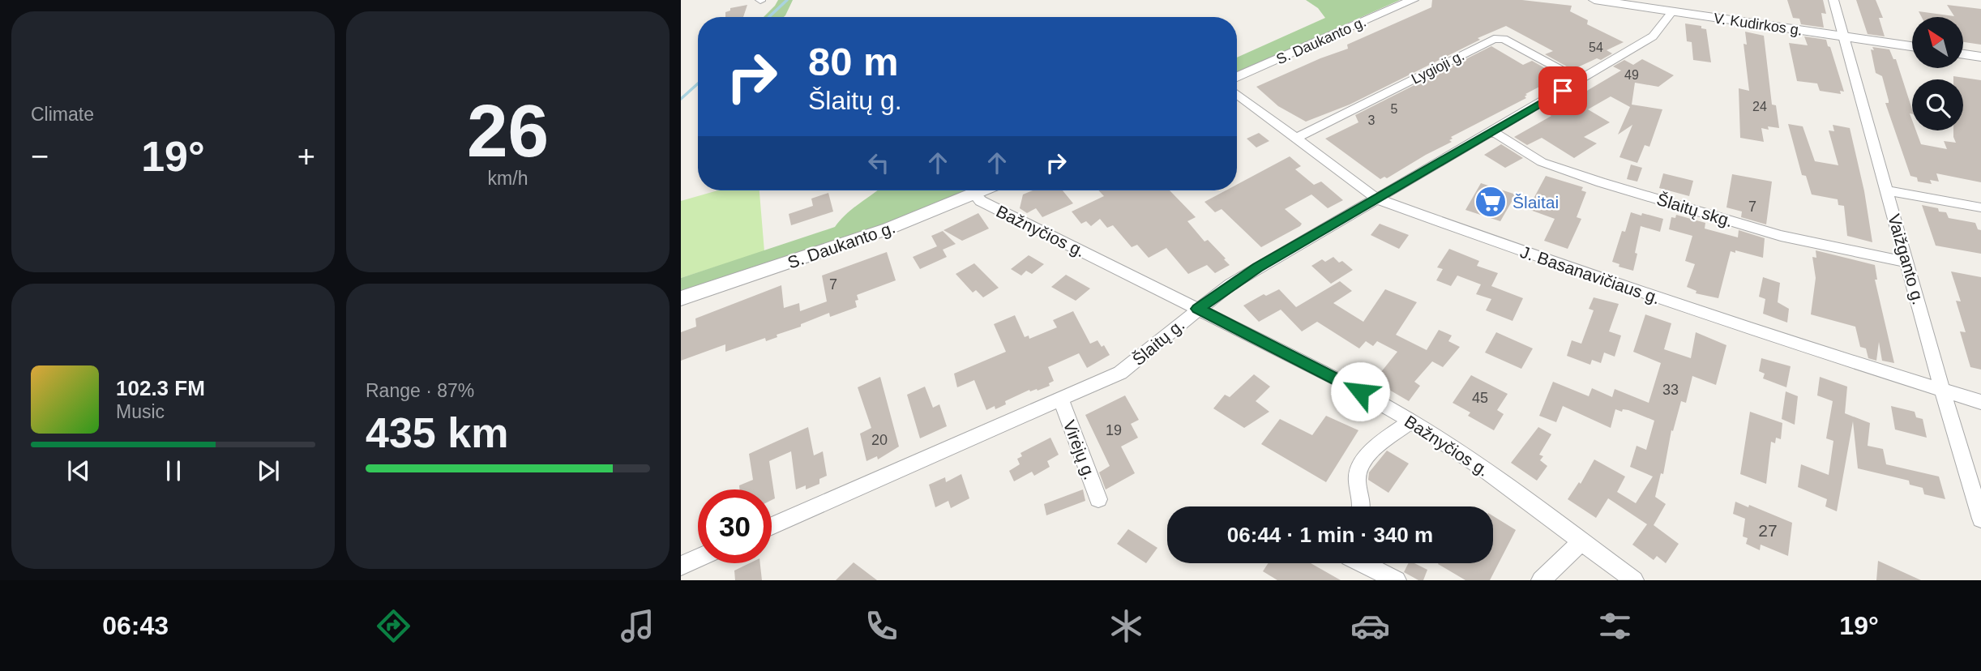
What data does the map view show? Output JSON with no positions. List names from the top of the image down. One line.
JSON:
{"streets":{"street":["V. Kudirkos g.","S. Daukanto g.","Lygioji g.","Šlaitų skg.","Bažnyčios g.","Vaižganto g.","J. Basanavičiaus g.","Šlaitų g.","Virėjų g."]},"crossings":[["V. Kudirkos g.","Vaižganto g."],["V. Kudirkos g.","Šlaitų g."],["S. Daukanto g.","Bažnyčios g."],["Lygioji g.","J. Basanavičiaus g."],["Lygioji g.","Šlaitų g."],["Šlaitų skg.","Vaižganto g."],["Šlaitų skg.","Šlaitų g."],["Bažnyčios g.","Šlaitų g."],["Vaižganto g.","J. Basanavičiaus g."],["J. Basanavičiaus g.","Šlaitų g."],["Šlaitų g.","Virėjų g."]],"places":{"supermarket":["Šlaitai"]},"house_numbers":["54","49","24","5","3","7","7","33","45","19","20","27"],"north":"top left","page":{"tile":["Climate",["26","km/h"],["Range · 87%","435 km"]],"turn":["80 m","Šlaitų g."],"heat":["−","19°","+"],"song":["102.3 FM","Music"],"limit":"30","trip":"06:44 · 1 min · 340 m","tabs":["06:43","19°"]}}
